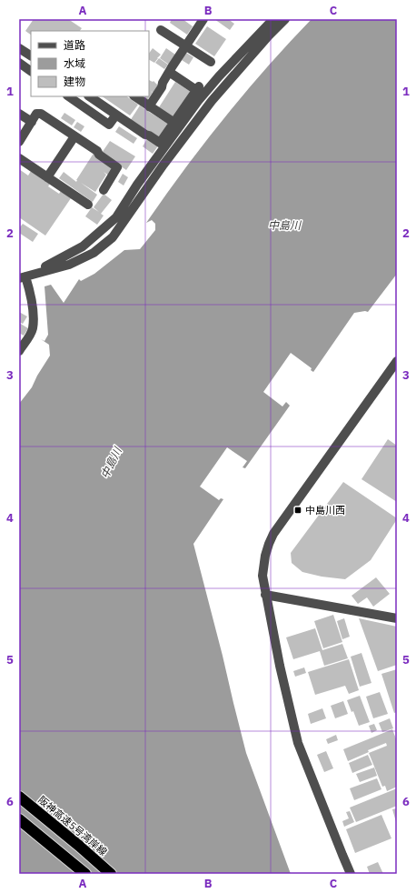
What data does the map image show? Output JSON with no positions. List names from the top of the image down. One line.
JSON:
{"streets":{"highway":["阪神高速5号湾岸線"]},"water":["中島川"],"places":{"transit":["中島川西"]},"legend":["道路","水域","建物"],"grid":{"columns":["A","B","C"],"rows":["1","2","3","4","5","6"]}}
